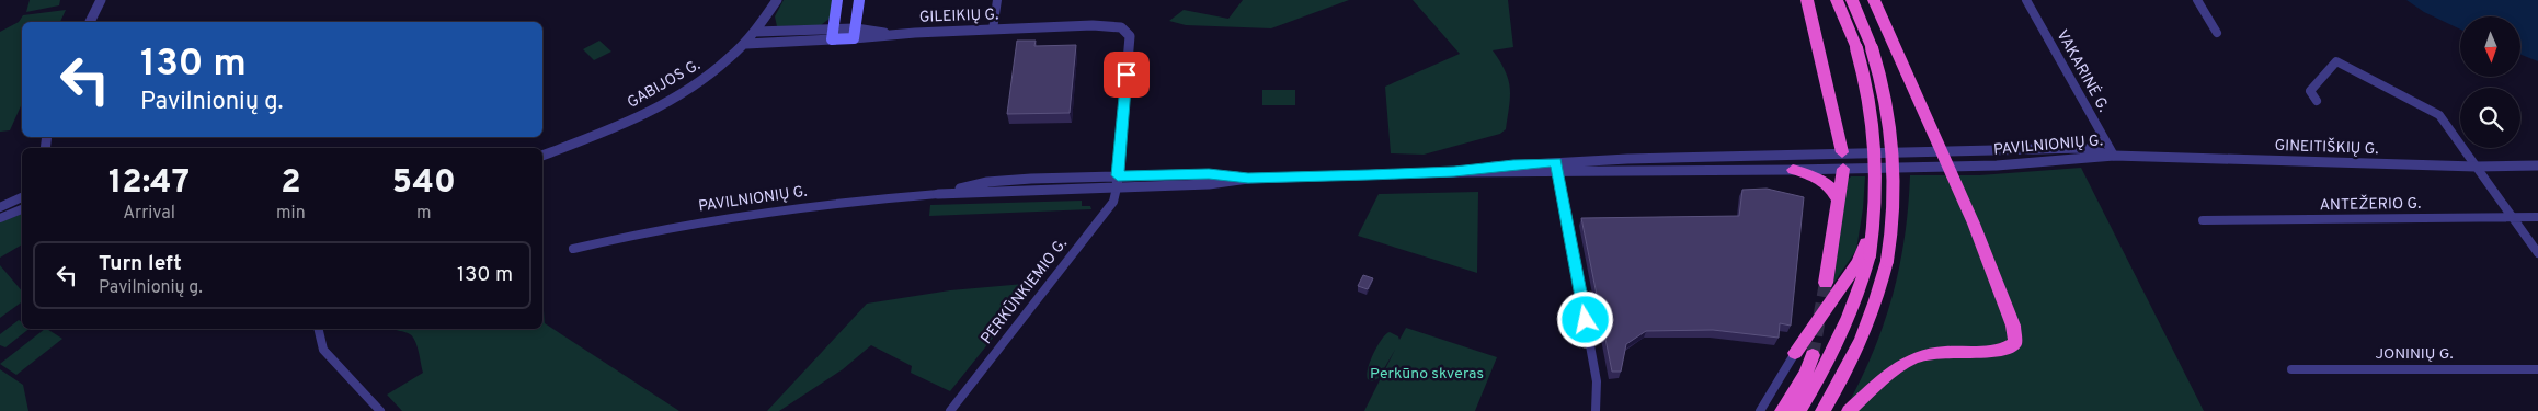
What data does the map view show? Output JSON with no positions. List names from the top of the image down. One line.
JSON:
{"streets":{"main road":["GILEIKIŲ G."],"street":["VAKARINĖ G.","GABIJOS G.","PAVILNIONIŲ G.","GINEITIŠKIŲ G.","ANTEŽERIO G.","PERKŪNKIEMIO G.","JONINIŲ G."]},"crossings":[["GILEIKIŲ G.","GABIJOS G."],["GILEIKIŲ G.","PAVILNIONIŲ G."],["GILEIKIŲ G.","PERKŪNKIEMIO G."],["VAKARINĖ G.","PAVILNIONIŲ G."],["VAKARINĖ G.","GINEITIŠKIŲ G."],["PAVILNIONIŲ G.","GINEITIŠKIŲ G."],["PAVILNIONIŲ G.","PERKŪNKIEMIO G."]],"parks":["Perkūno skveras"],"north":"bottom","page":{"turn":["130 m","Pavilnionių g."],"eta":["12:47","Arrival","2","min","540","m"],"list":[{"name":"Turn left","note":"Pavilnionių g.","value":"130 m"}]}}
